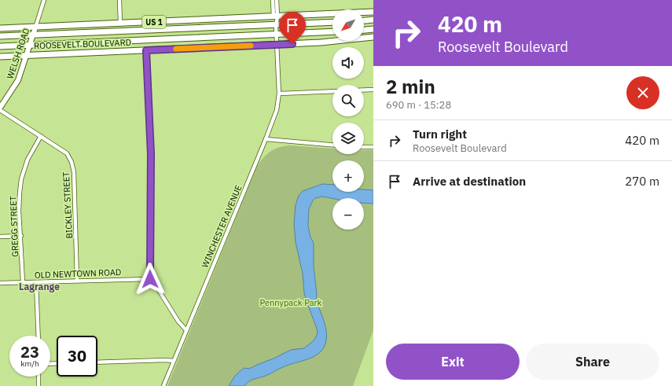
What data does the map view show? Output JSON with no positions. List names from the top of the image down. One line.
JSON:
{"streets":{"highway":["US 1","ROOSEVELT BOULEVARD"],"main road":["WELSH ROAD"],"street":["BICKLEY STREET","GREGG STREET","WINCHESTER AVENUE","OLD NEWTOWN ROAD"]},"crossings":[["US 1","WELSH ROAD"],["US 1","WINCHESTER AVENUE"],["ROOSEVELT BOULEVARD","WELSH ROAD"],["ROOSEVELT BOULEVARD","WINCHESTER AVENUE"],["WELSH ROAD","BICKLEY STREET"],["BICKLEY STREET","GREGG STREET"],["BICKLEY STREET","OLD NEWTOWN ROAD"],["GREGG STREET","OLD NEWTOWN ROAD"]],"districts":["Lagrange"],"parks":["Pennypack Park"],"north":"bottom left","page":{"turn":["420 m","Roosevelt Boulevard"],"map_buttons":["+","−"],"heading":["2 min","690 m · 15:28"],"list":[{"name":"Turn right","note":"Roosevelt Boulevard","value":"420 m"},{"name":"Arrive at destination","value":"270 m"}],"speed":"23 km/h","limit":"30","buttons":["Exit","Share"]}}
